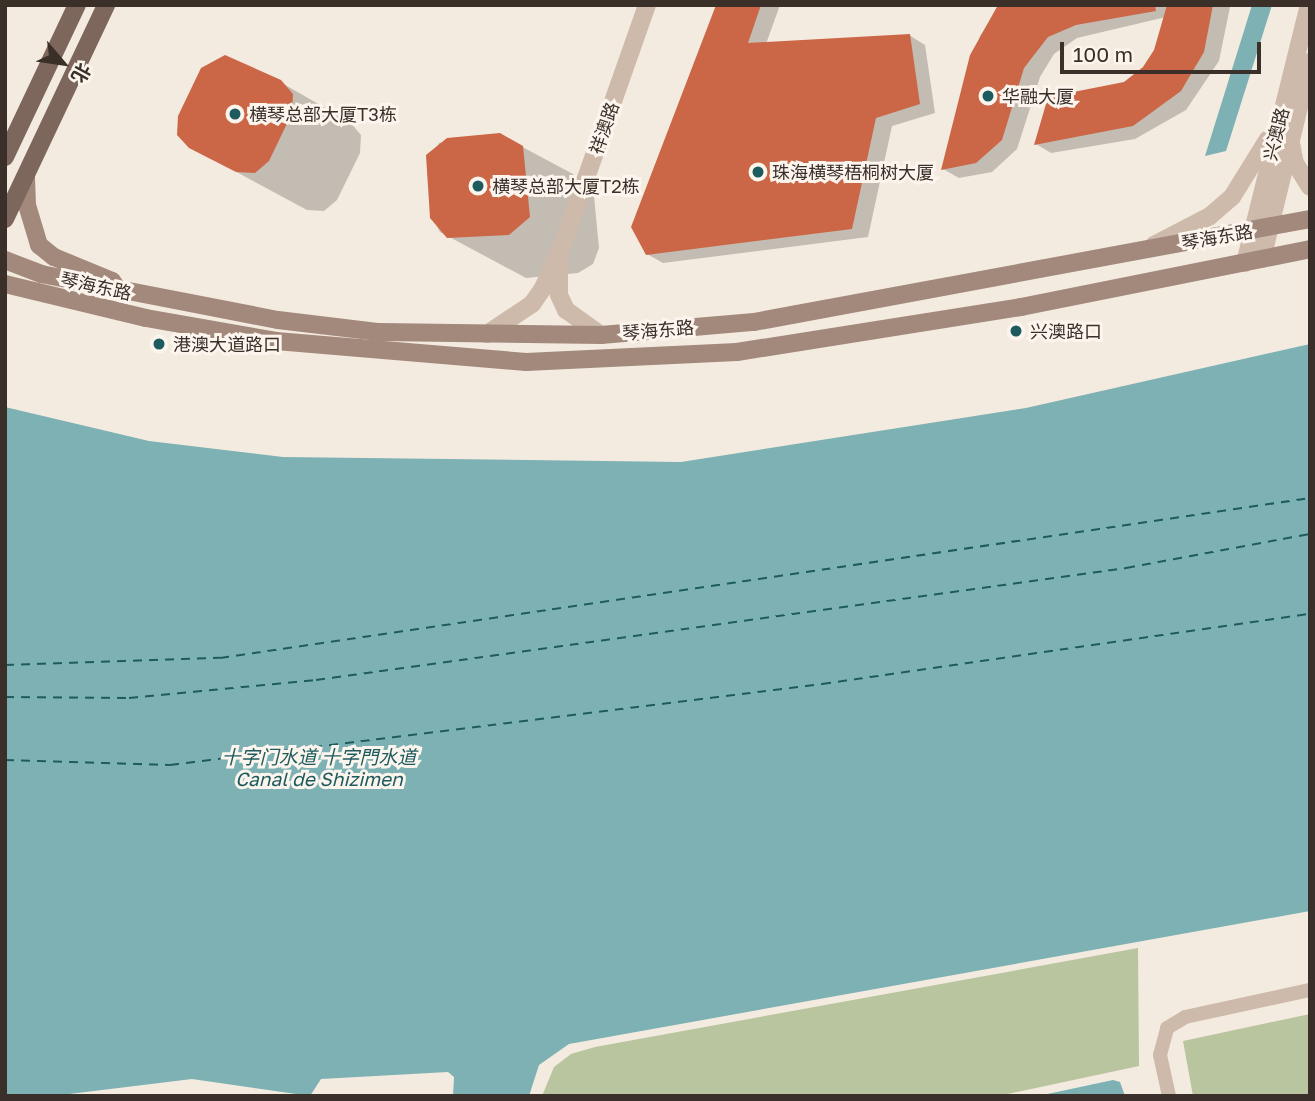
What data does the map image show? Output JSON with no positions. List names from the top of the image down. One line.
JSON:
{"streets":{"main road":["琴海东路"],"street":["祥澳路","兴澳路"]},"crossings":[["祥澳路","琴海东路"],["兴澳路","琴海东路"]],"water":["十字门水道 十字門水道 Canal de Shizimen"],"places":["华融大厦","横琴总部大厦T3栋","珠海横琴梧桐树大厦","横琴总部大厦T2栋","兴澳路口","港澳大道路口"],"scale_bar":"100 m","north":"bottom right"}
